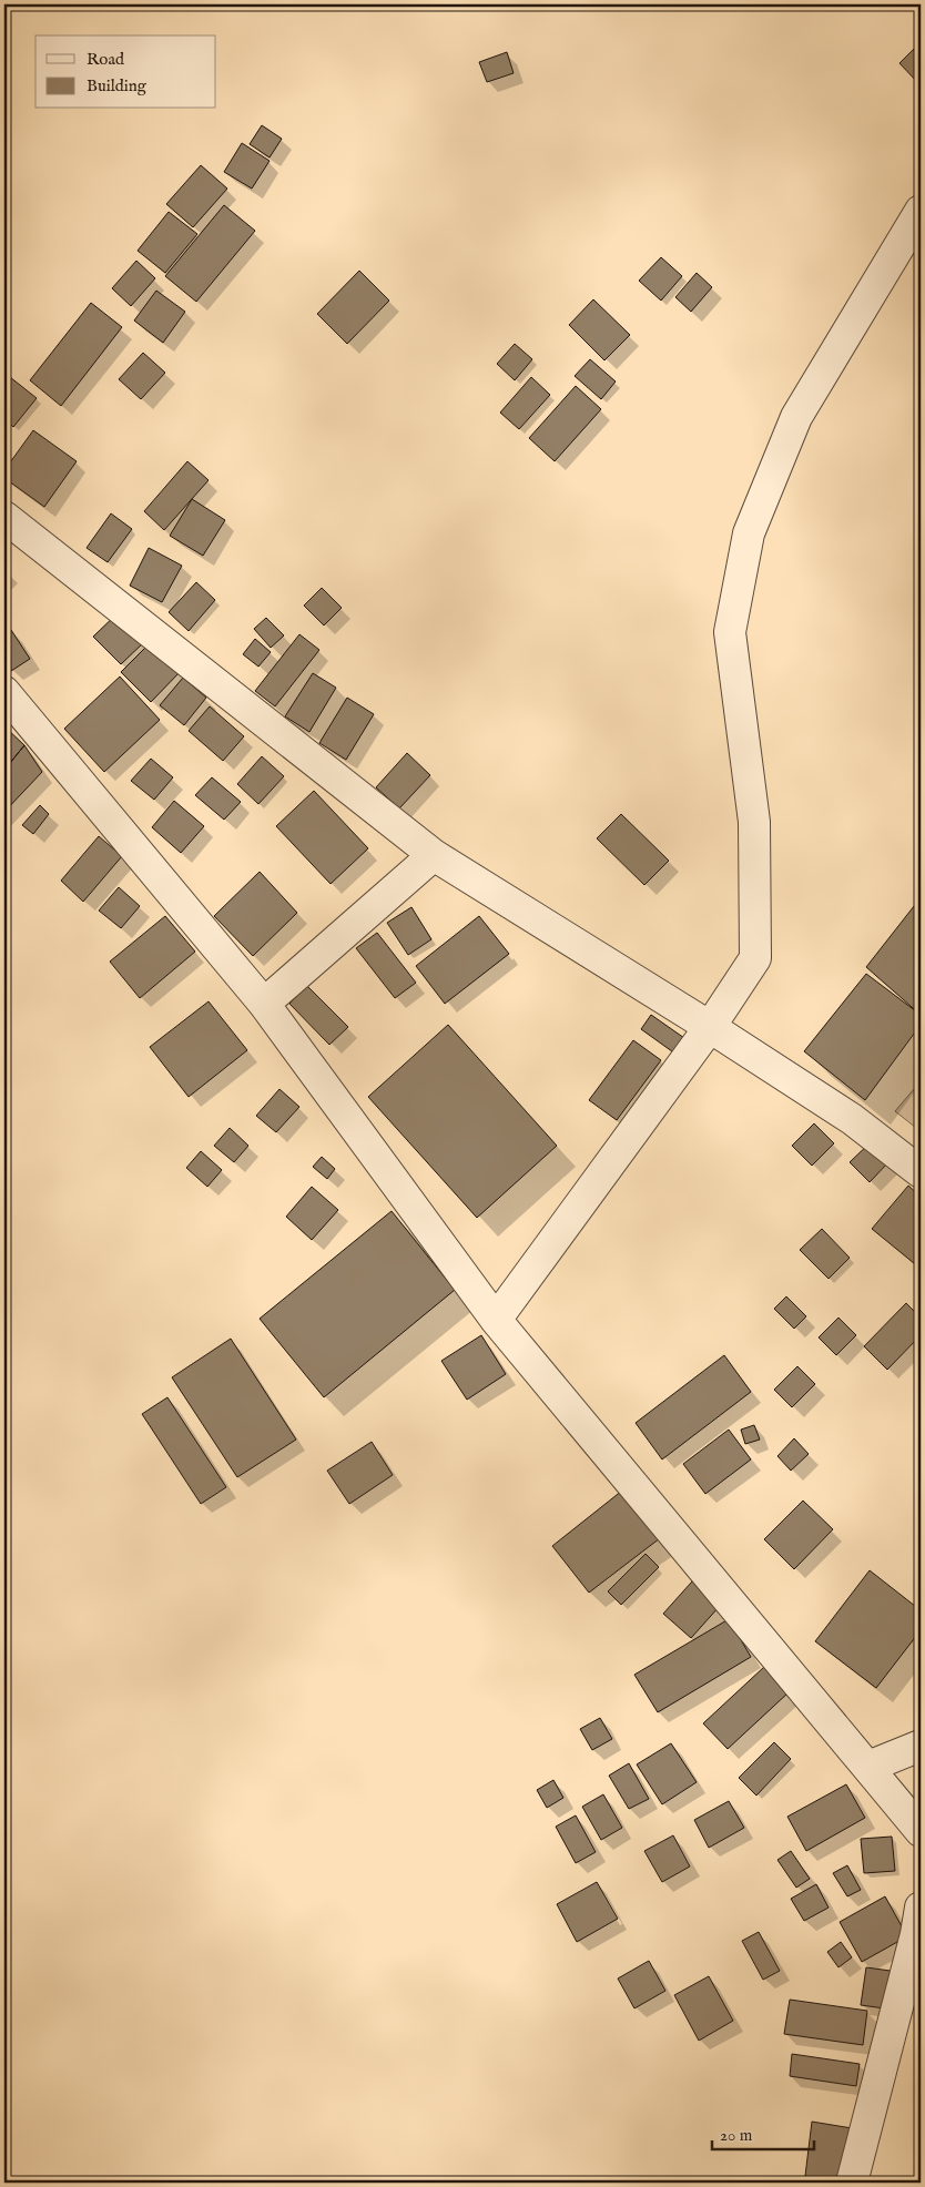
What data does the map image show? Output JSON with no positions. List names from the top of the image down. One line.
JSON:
{"legend":["Road","Building"],"scale_bar":"20 m"}
